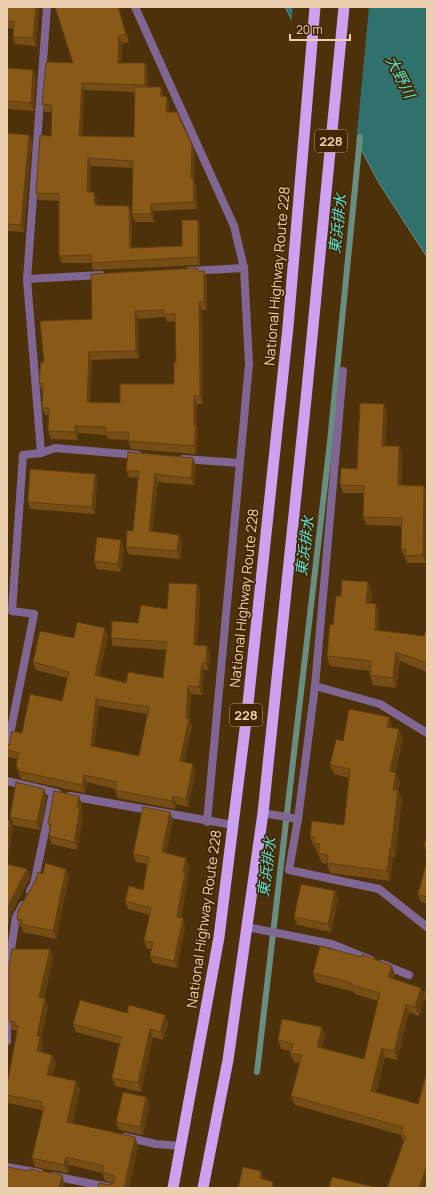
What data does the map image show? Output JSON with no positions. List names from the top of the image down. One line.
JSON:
{"streets":{"highway":["228","National Highway Route 228"]},"water":["大野川","東浜排水"],"scale_bar":"20 m"}
